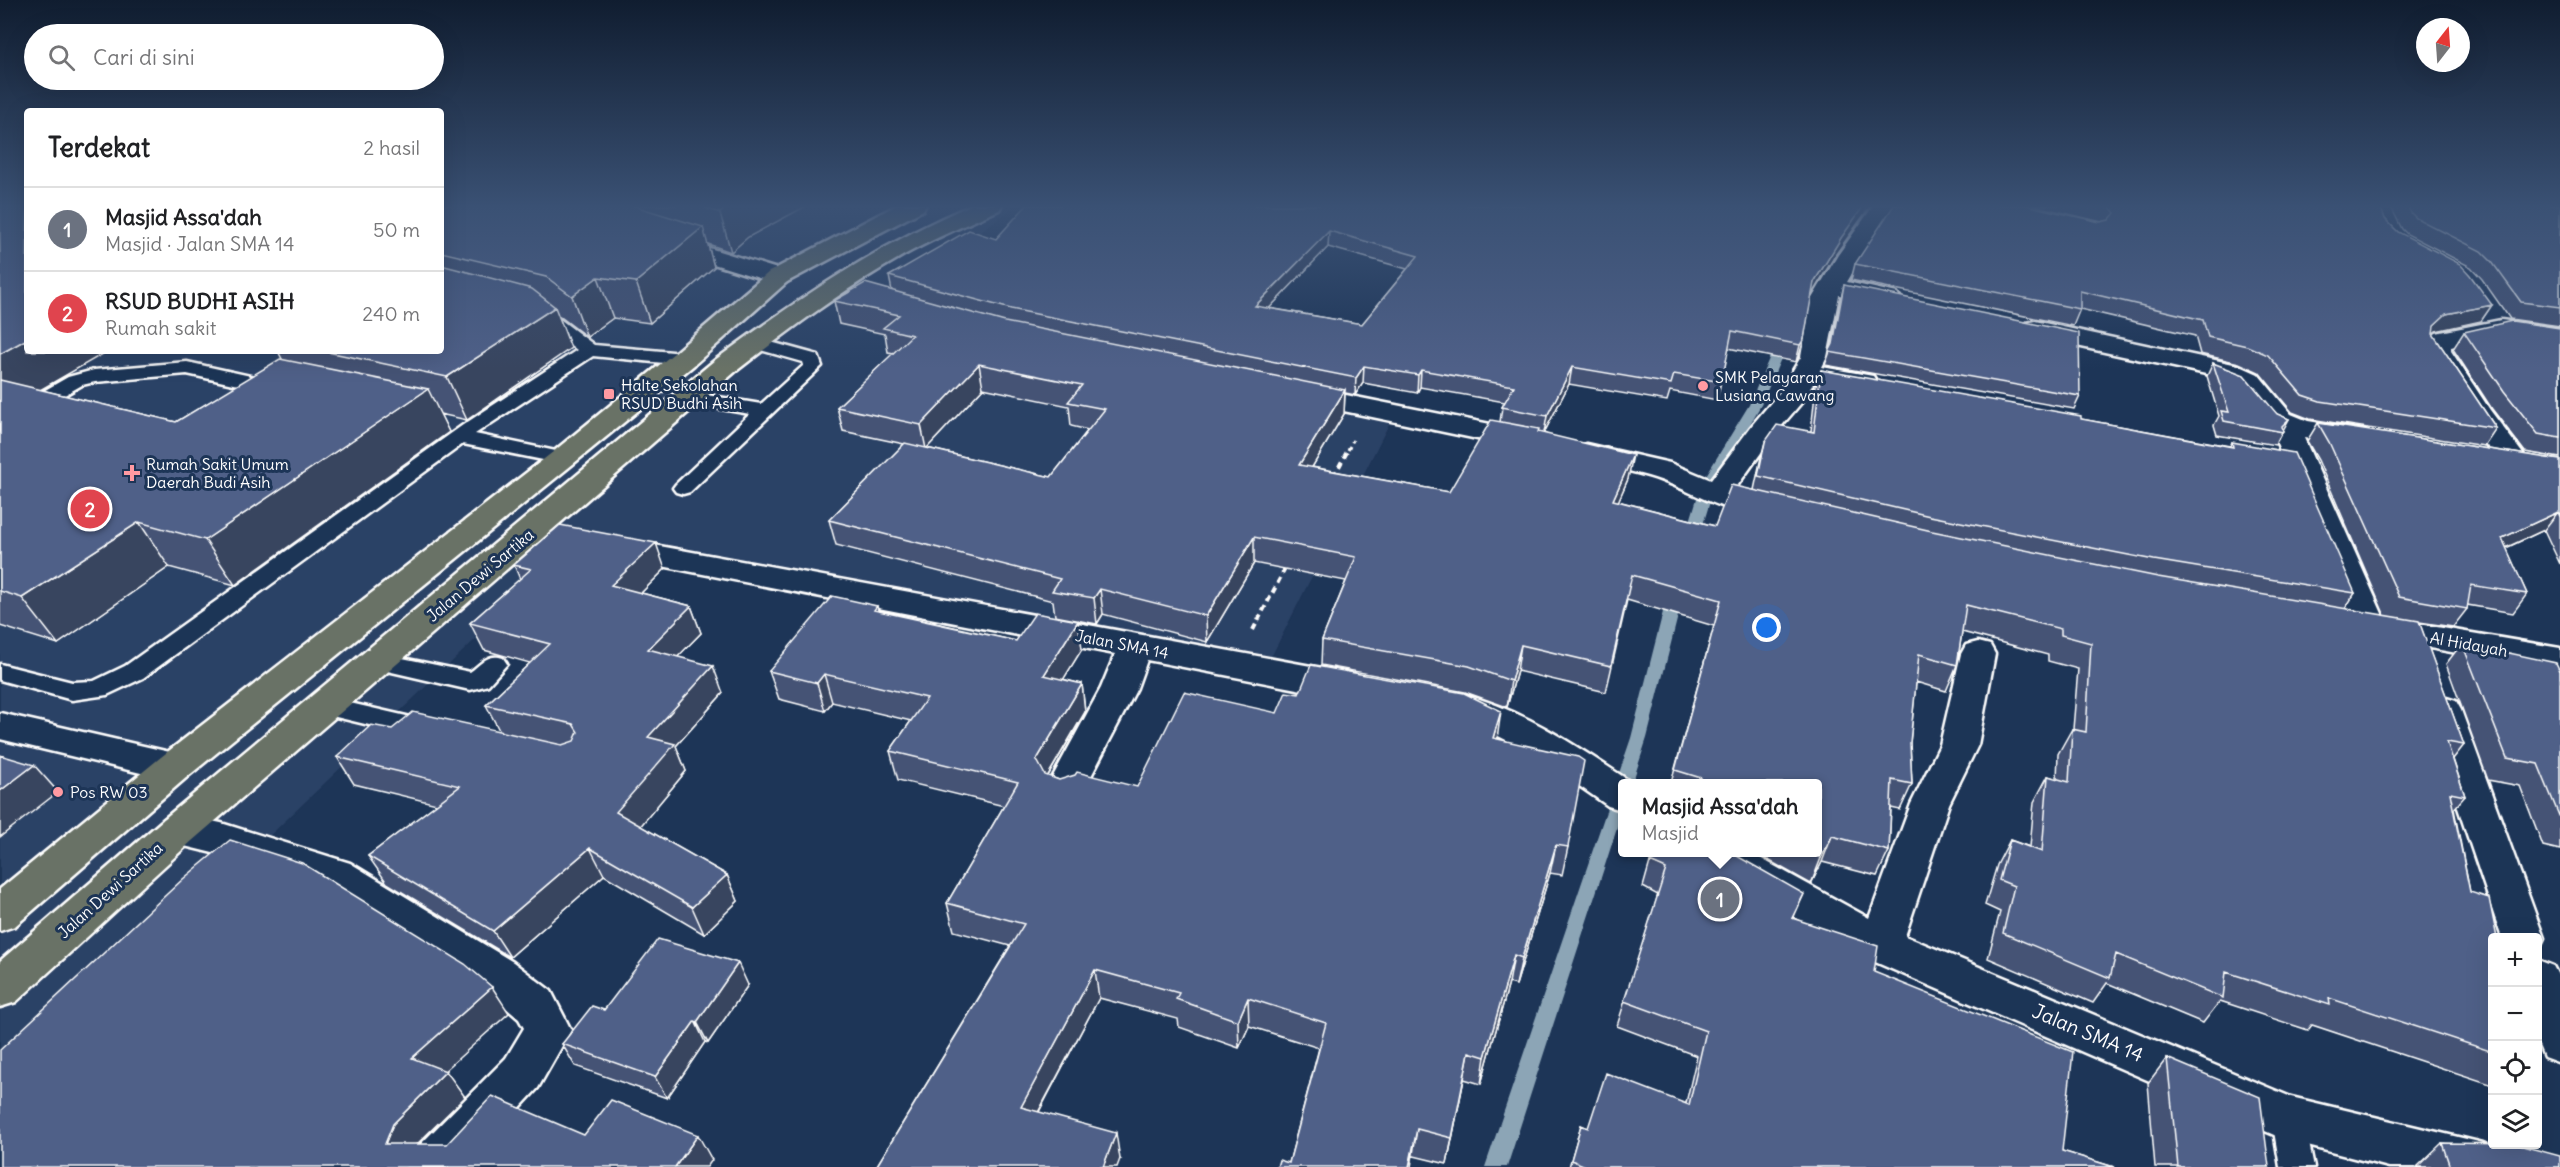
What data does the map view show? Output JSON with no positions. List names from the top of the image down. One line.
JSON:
{"streets":{"main road":["Jalan Dewi Sartika"],"street":["Jalan SMA 14","Al Hidayah"]},"crossings":[["Jalan Dewi Sartika","Jalan SMA 14"]],"places":{"other":["SMK Pelayaran Lusiana Cawang","Pos RW 03"],"transit":["Halte Sekolahan RSUD Budhi Asih"],"health":["Rumah Sakit Umum Daerah Budi Asih"]},"north":"top","page":{"search":"Cari di sini","heading":["Terdekat","2 hasil"],"list":[{"mark":"1","name":"Masjid Assa'dah","note":"Masjid · Jalan SMA 14","value":"50 m"},{"mark":"2","name":"RSUD BUDHI ASIH","note":"Rumah sakit","value":"240 m"}],"pins":["2","1"],"popup":["Masjid Assa'dah","Masjid"],"map_buttons":["+","−"]}}
